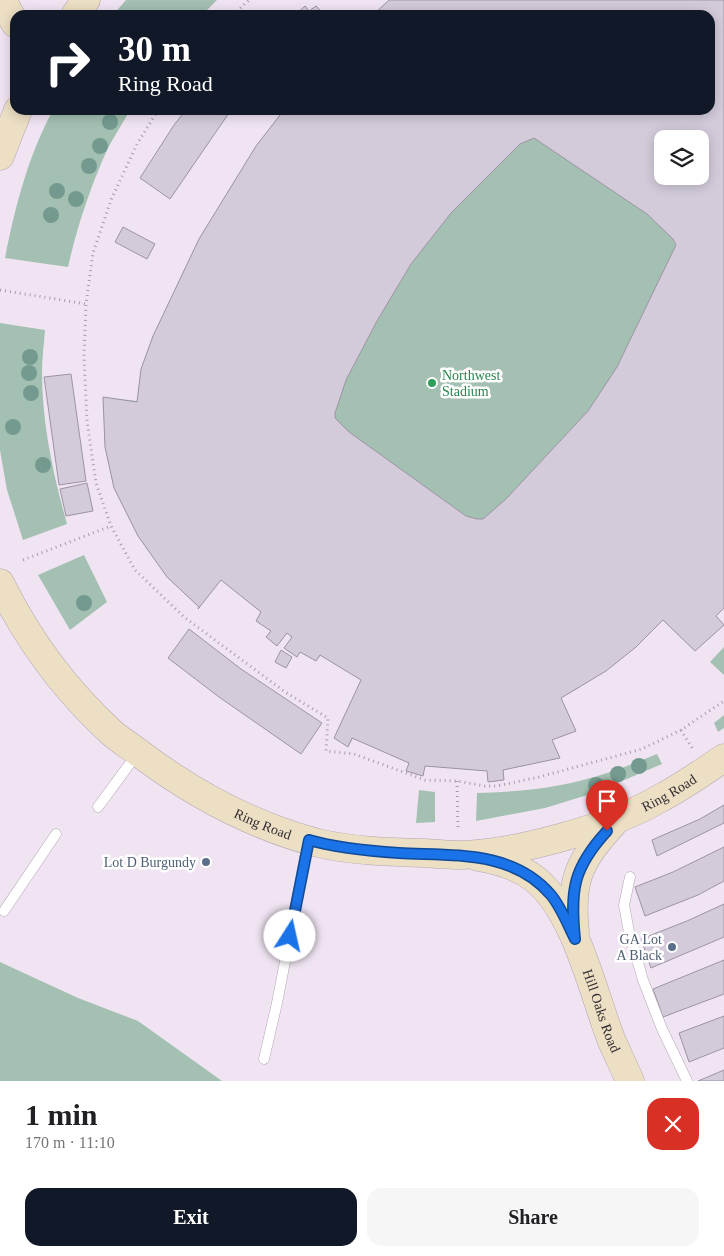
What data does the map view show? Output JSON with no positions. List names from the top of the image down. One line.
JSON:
{"streets":{"main road":["Ring Road","Hill Oaks Road"]},"crossings":[["Ring Road","Hill Oaks Road"]],"places":["Northwest Stadium","Lot D Burgundy","GA Lot A Black"],"page":{"turn":["30 m","Ring Road"],"heading":["1 min","170 m · 11:10"],"buttons":["Exit","Share"]}}
